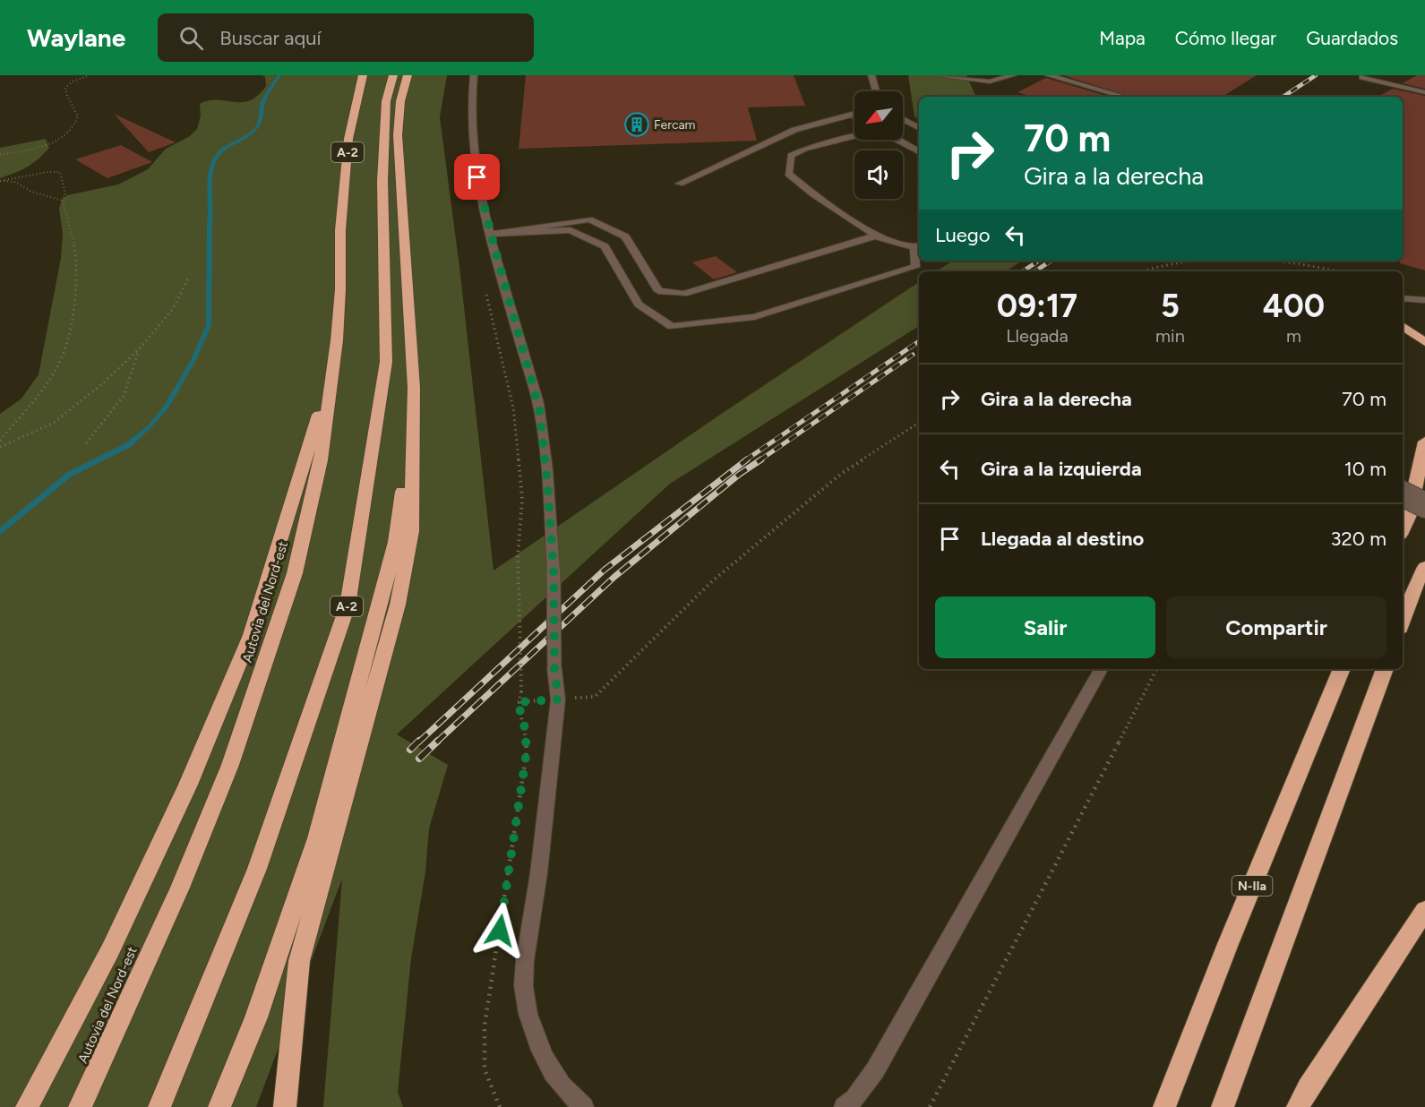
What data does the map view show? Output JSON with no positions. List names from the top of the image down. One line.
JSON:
{"streets":{"highway":["A-2","Autovia del Nord-est","N-IIa"]},"places":{"building":["Fercam"]},"north":"bottom left","page":{"header":"Waylane","search":"Buscar aquí","nav":["Mapa","Cómo llegar","Guardados"],"turn":["70 m","Gira a la derecha"],"then":"Luego","eta":["09:17","Llegada","5","min","400","m"],"list":[{"name":"Gira a la derecha","value":"70 m"},{"name":"Gira a la izquierda","value":"10 m"},{"name":"Llegada al destino","value":"320 m"}],"buttons":["Salir","Compartir"]}}
